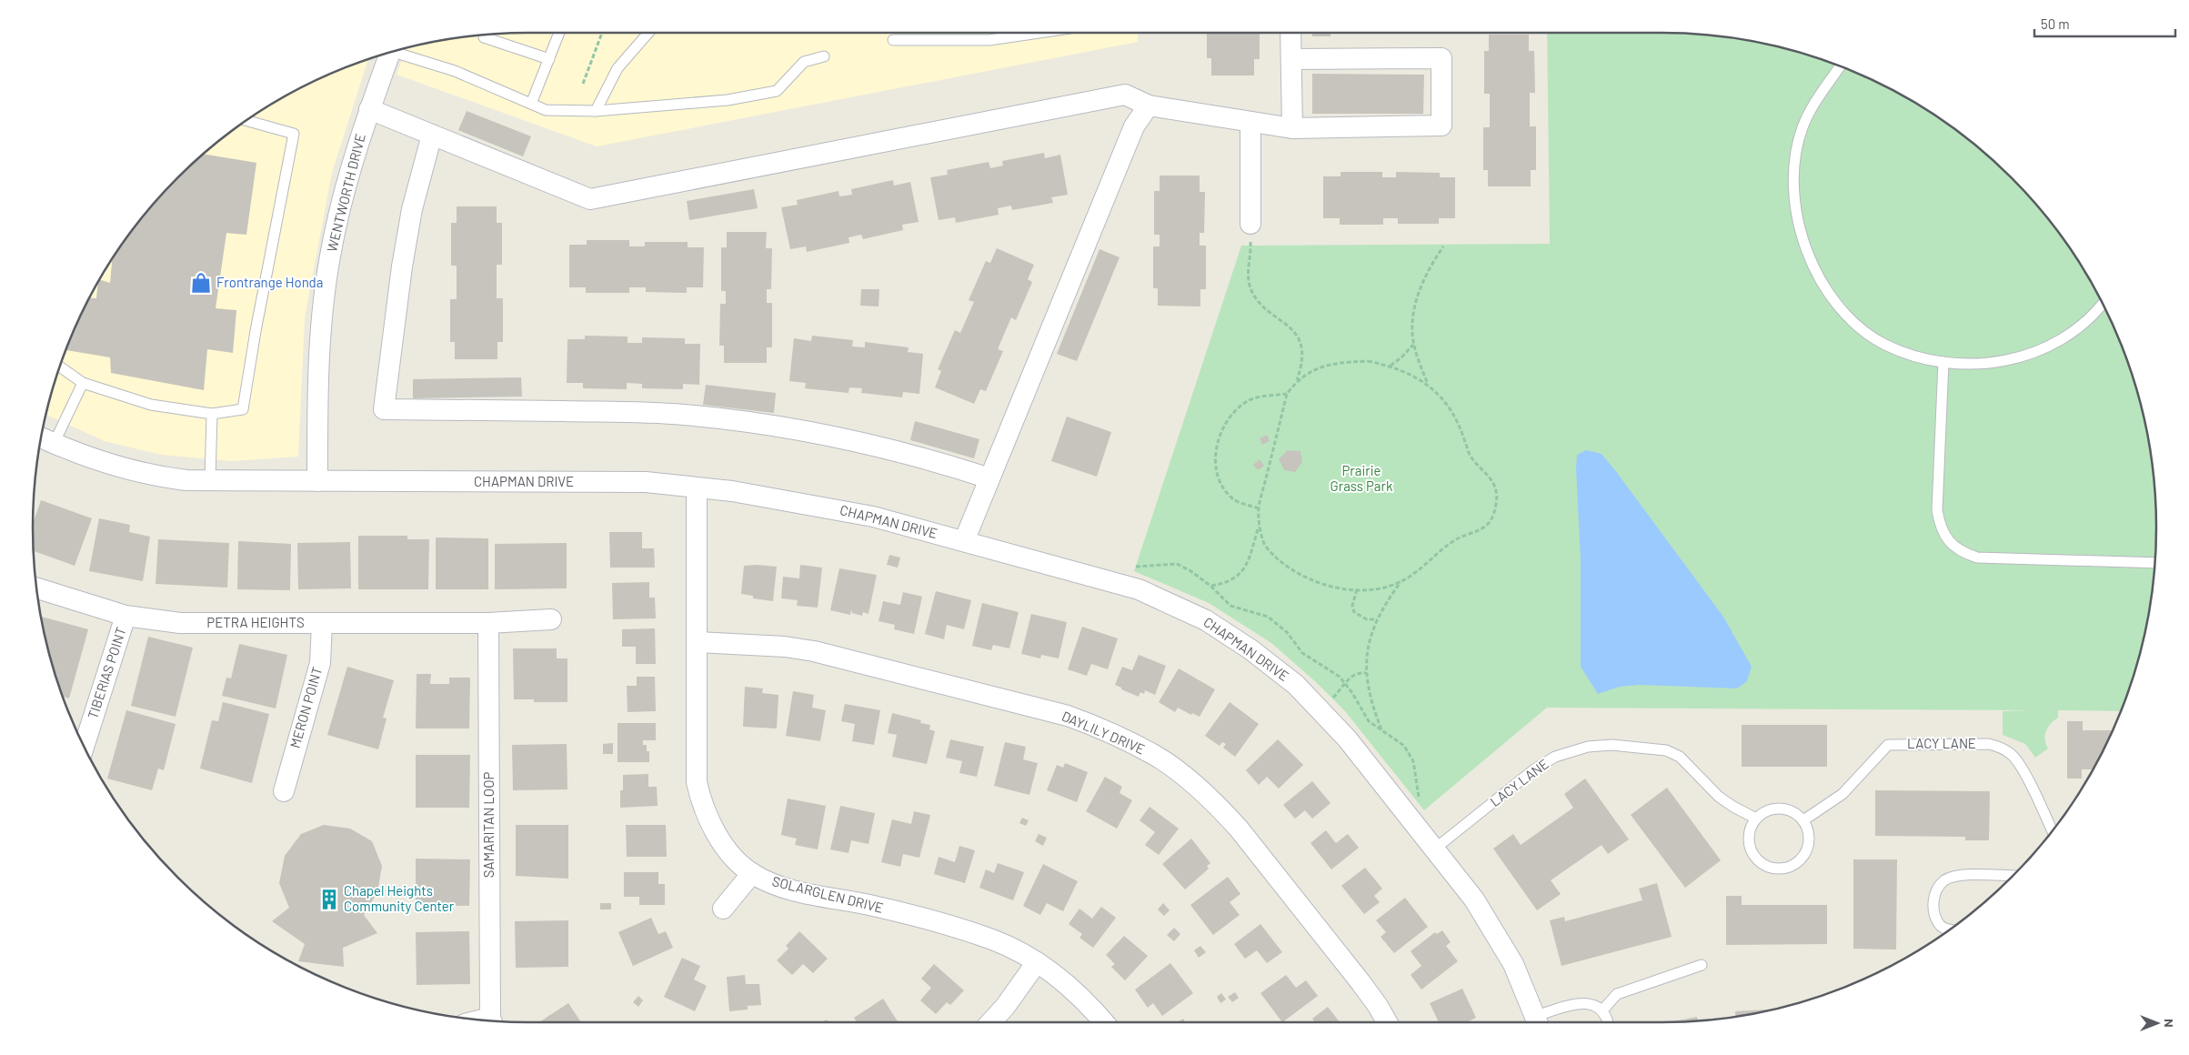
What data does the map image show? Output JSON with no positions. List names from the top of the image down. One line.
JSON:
{"streets":{"street":["WENTWORTH DRIVE","CHAPMAN DRIVE","PETRA HEIGHTS","TIBERIAS POINT","MERON POINT","DAYLILY DRIVE","SAMARITAN LOOP","SOLARGLEN DRIVE"],"lane":["LACY LANE"]},"crossings":[["WENTWORTH DRIVE","CHAPMAN DRIVE"],["CHAPMAN DRIVE","LACY LANE"],["CHAPMAN DRIVE","SOLARGLEN DRIVE"],["PETRA HEIGHTS","TIBERIAS POINT"],["PETRA HEIGHTS","MERON POINT"],["PETRA HEIGHTS","SAMARITAN LOOP"],["DAYLILY DRIVE","SOLARGLEN DRIVE"]],"parks":["Prairie Grass Park"],"places":{"shop":["Frontrange Honda"],"building":["Chapel Heights Community Center"]},"scale_bar":"50 m","north":"right"}
